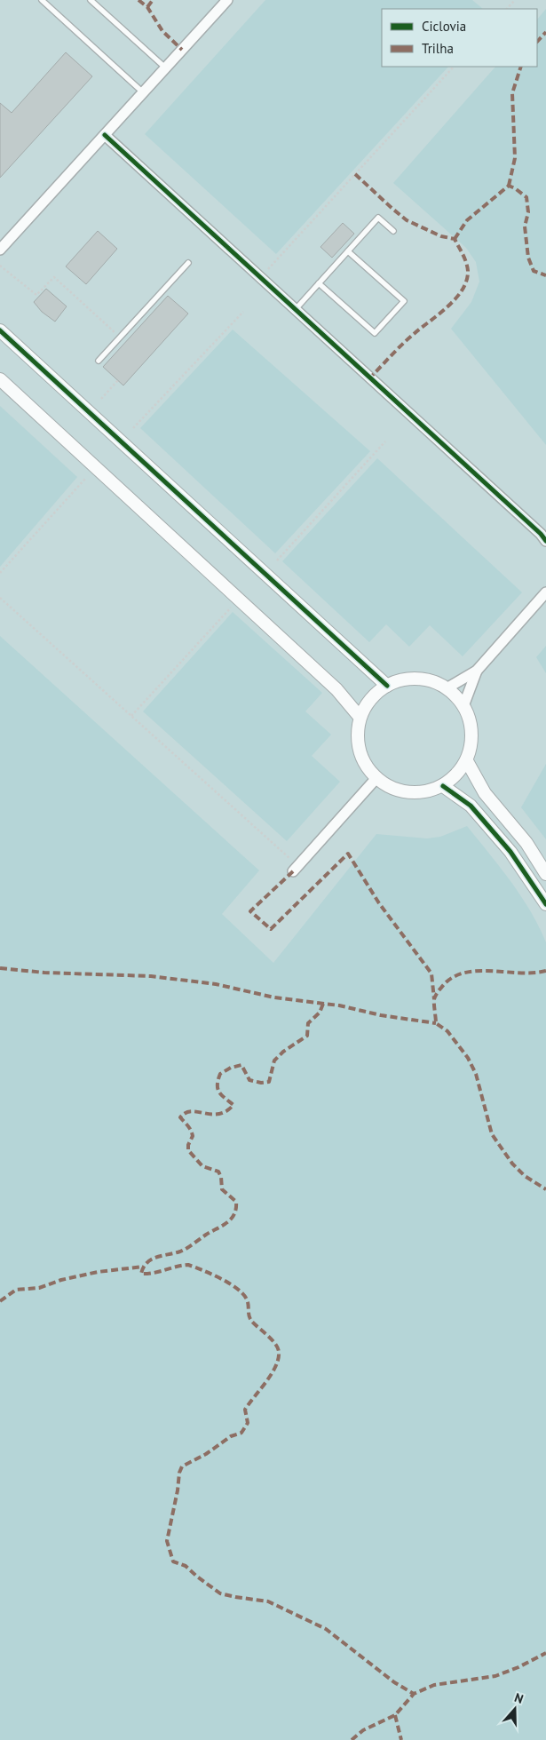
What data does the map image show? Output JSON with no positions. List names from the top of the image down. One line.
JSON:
{"legend":["Ciclovia","Trilha"],"north":"top"}
